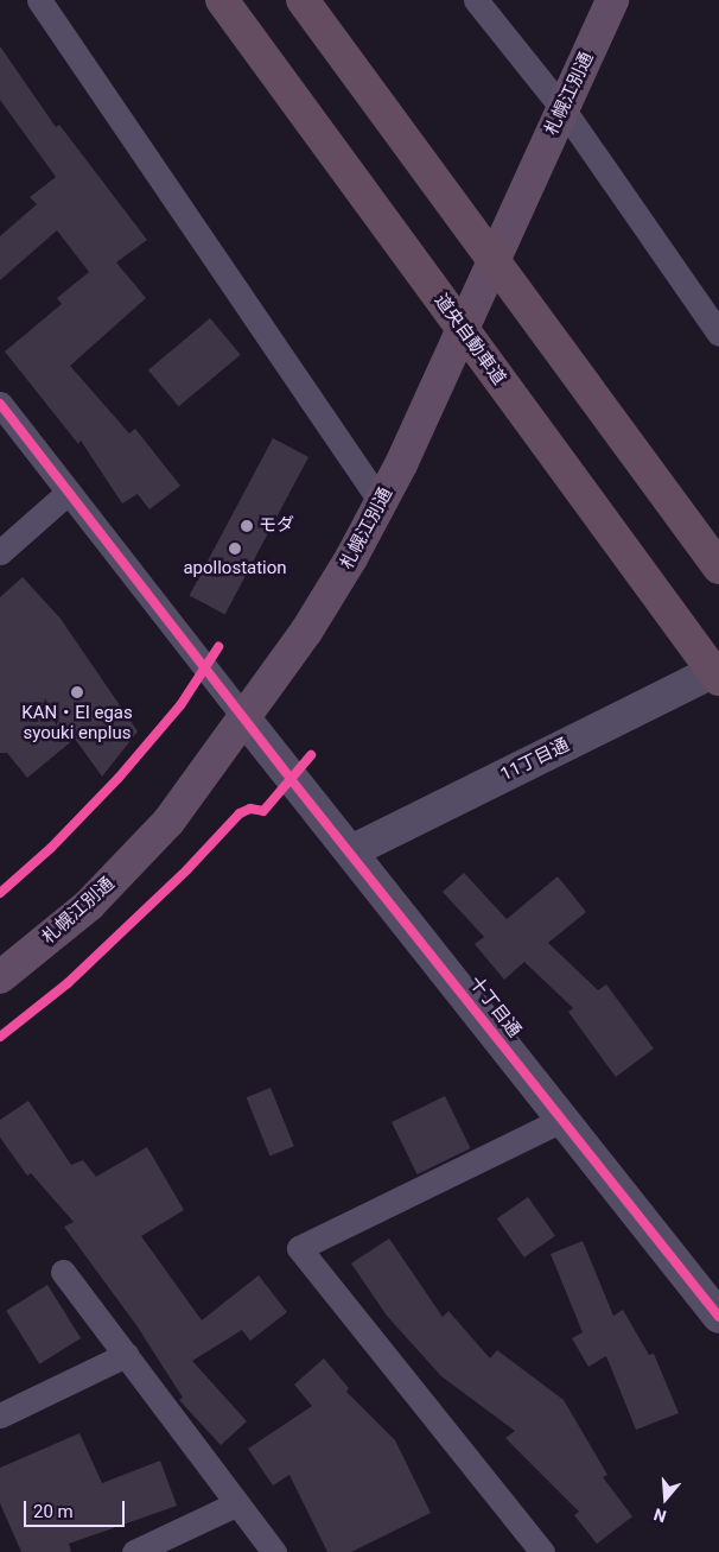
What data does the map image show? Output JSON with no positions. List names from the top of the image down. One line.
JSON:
{"streets":{"highway":["札幌江別通","道央自動車道"],"street":["11丁目通","十丁目通"]},"crossings":[["札幌江別通","十丁目通"],["11丁目通","十丁目通"]],"places":["モダ","apollostation","KAN・EI egas syouki enplus"],"scale_bar":"20 m","north":"bottom"}
